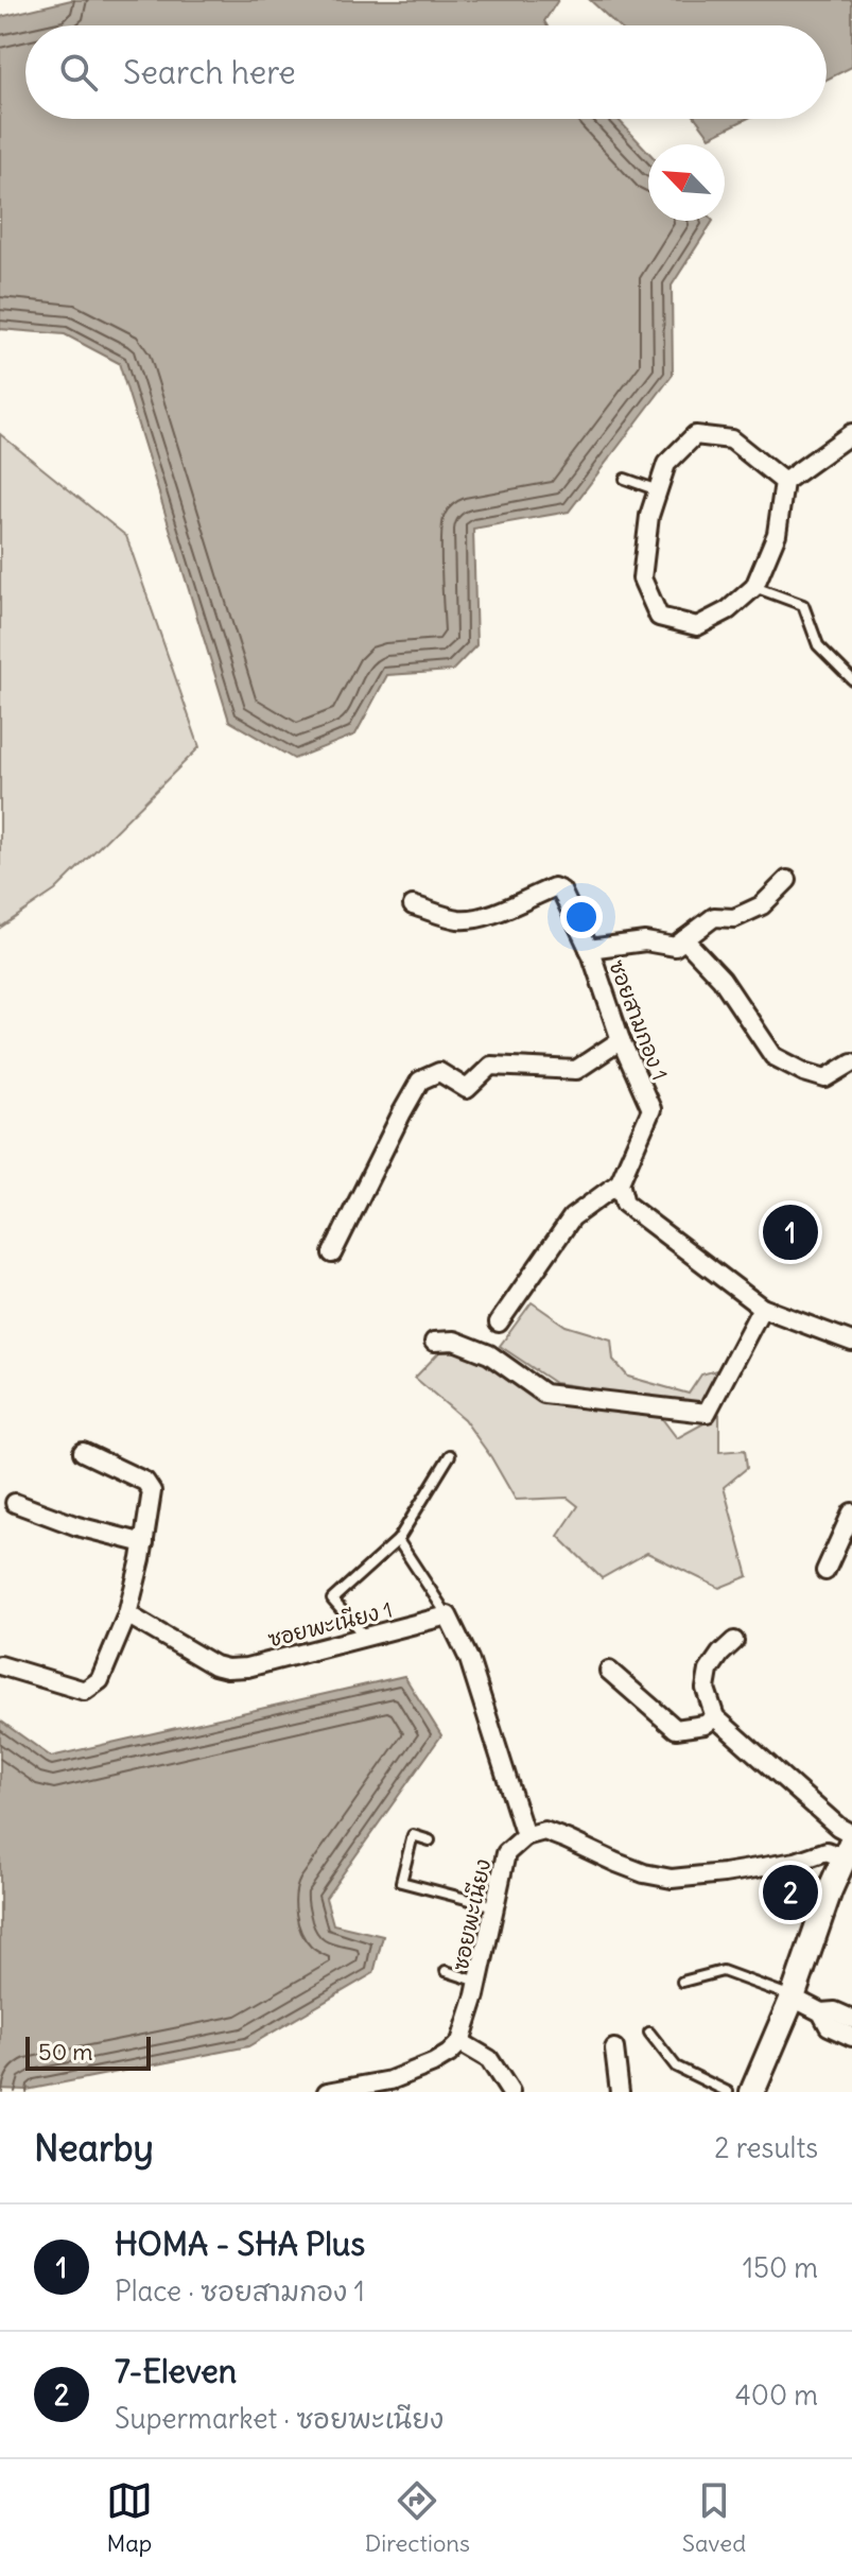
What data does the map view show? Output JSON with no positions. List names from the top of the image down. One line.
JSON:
{"streets":{"street":["ซอยสามกอง 1","ซอยพะเนียง 1","ซอยพะเนียง"]},"scale_bar":"50 m","north":"top left","page":{"search":"Search here","pins":["1","2"],"scale":"50 m","heading":["Nearby","2 results"],"list":[{"mark":"1","name":"HOMA - SHA Plus","note":"Place · ซอยสามกอง 1","value":"150 m"},{"mark":"2","name":"7-Eleven","note":"Supermarket · ซอยพะเนียง","value":"400 m"}],"nav":["Map","Directions","Saved"]}}
